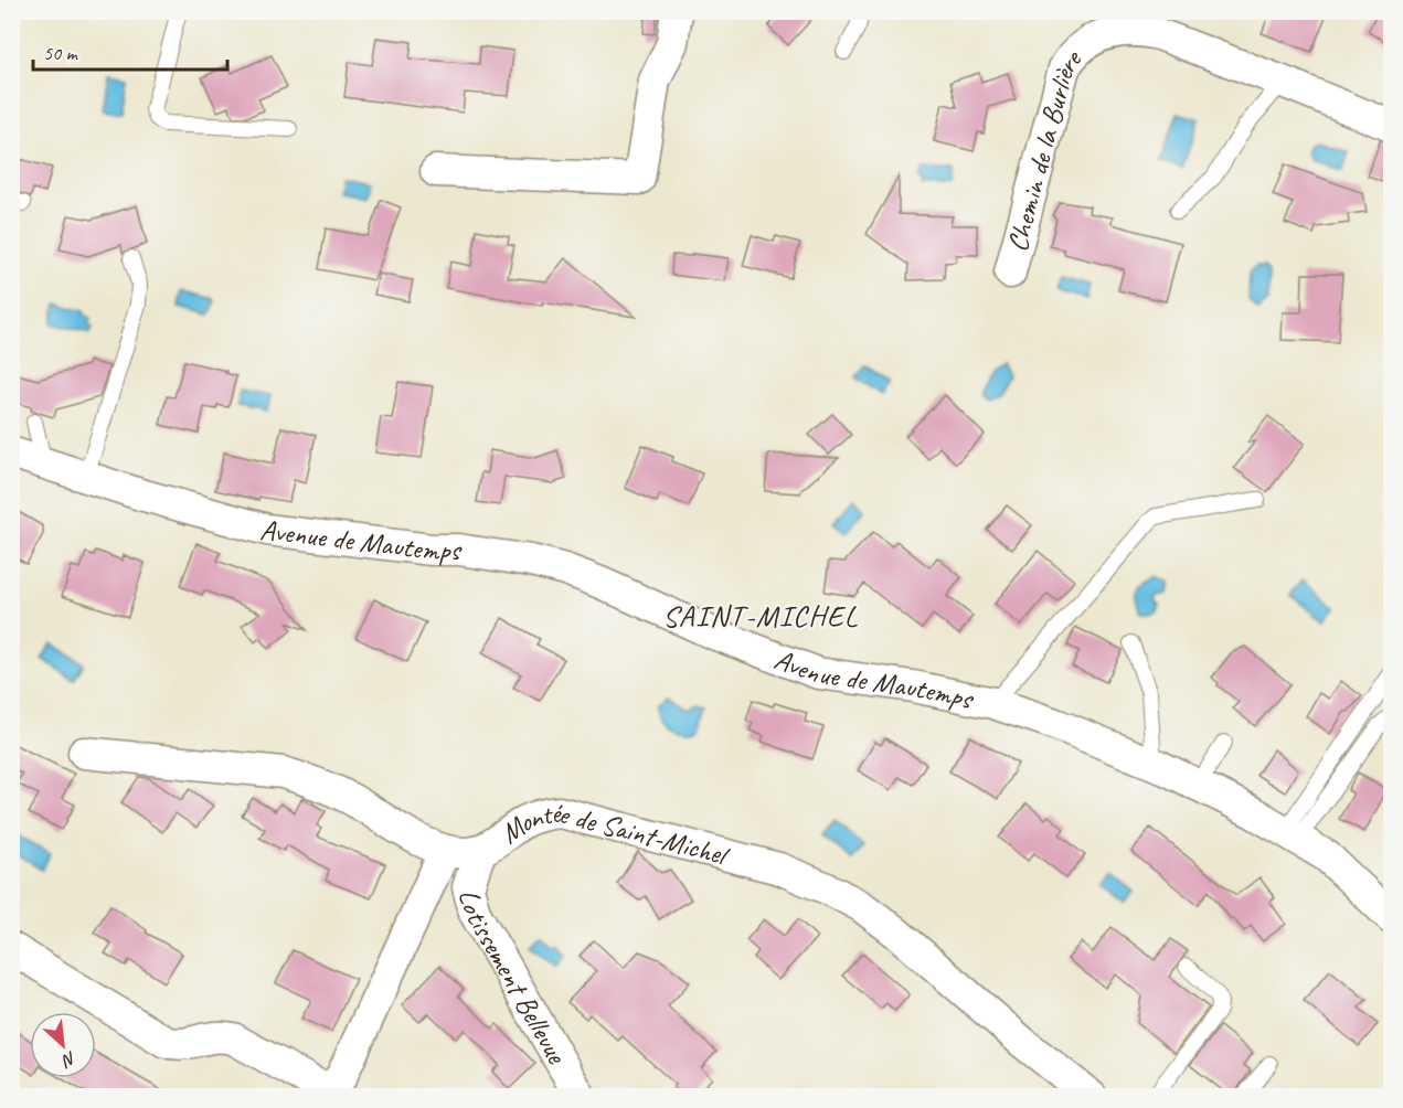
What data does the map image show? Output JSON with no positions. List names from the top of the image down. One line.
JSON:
{"streets":{"street":["Chemin de la Burlière","Avenue de Mautemps","Montée de Saint-Michel","Lotissement Bellevue"]},"crossings":[["Montée de Saint-Michel","Lotissement Bellevue"]],"districts":["SAINT-MICHEL"],"scale_bar":"50 m","north":"bottom right"}
